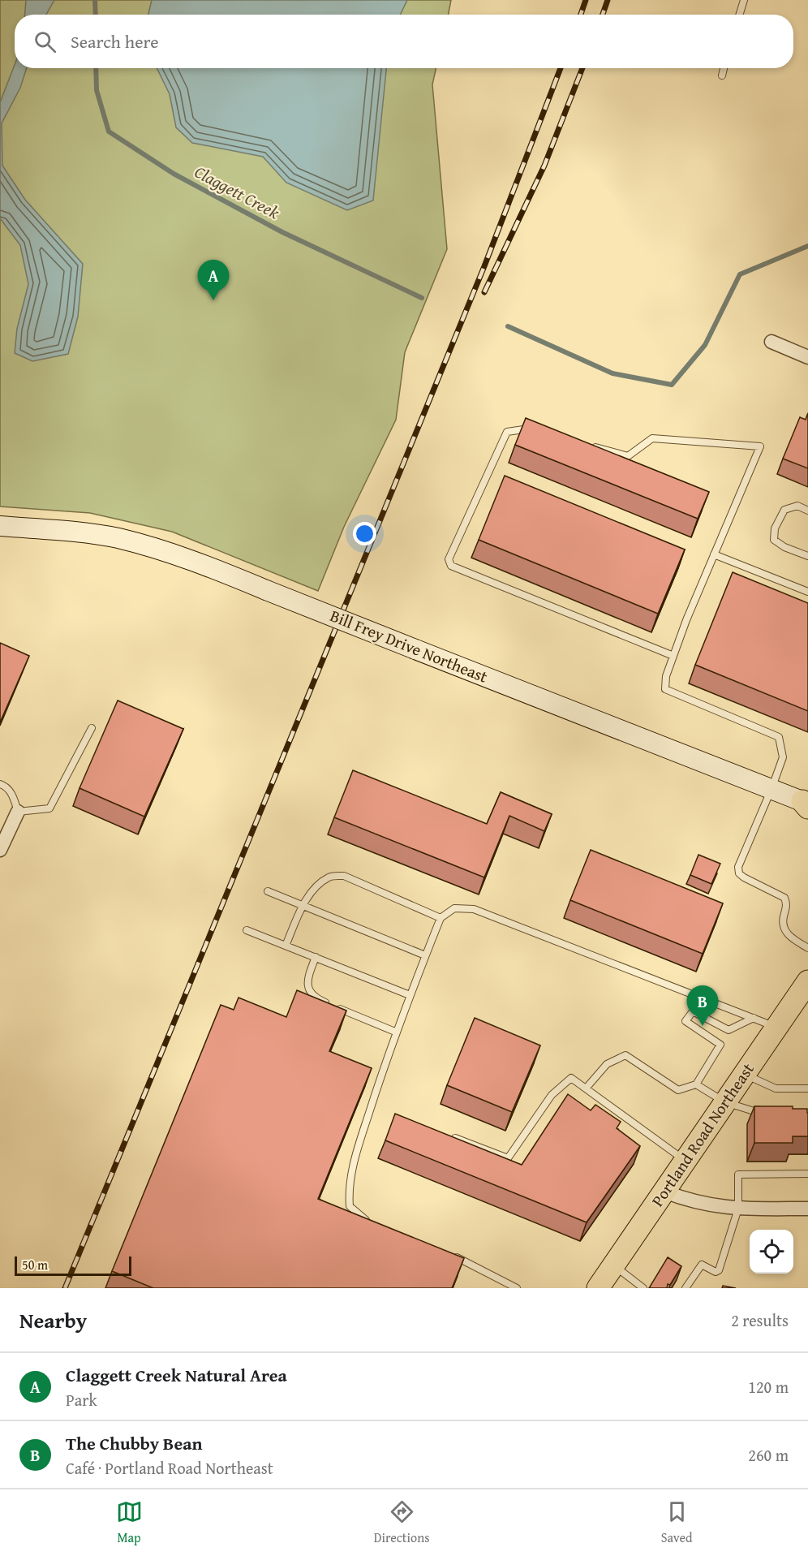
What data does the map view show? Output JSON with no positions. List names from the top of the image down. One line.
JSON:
{"streets":{"main road":["Portland Road Northeast"],"street":["Bill Frey Drive Northeast"]},"water":["Claggett Creek"],"scale_bar":"50 m","page":{"search":"Search here","pins":["A","B"],"scale":"50 m","heading":["Nearby","2 results"],"list":[{"mark":"A","name":"Claggett Creek Natural Area","note":"Park","value":"120 m"},{"mark":"B","name":"The Chubby Bean","note":"Café · Portland Road Northeast","value":"260 m"}],"nav":["Map","Directions","Saved"]}}
